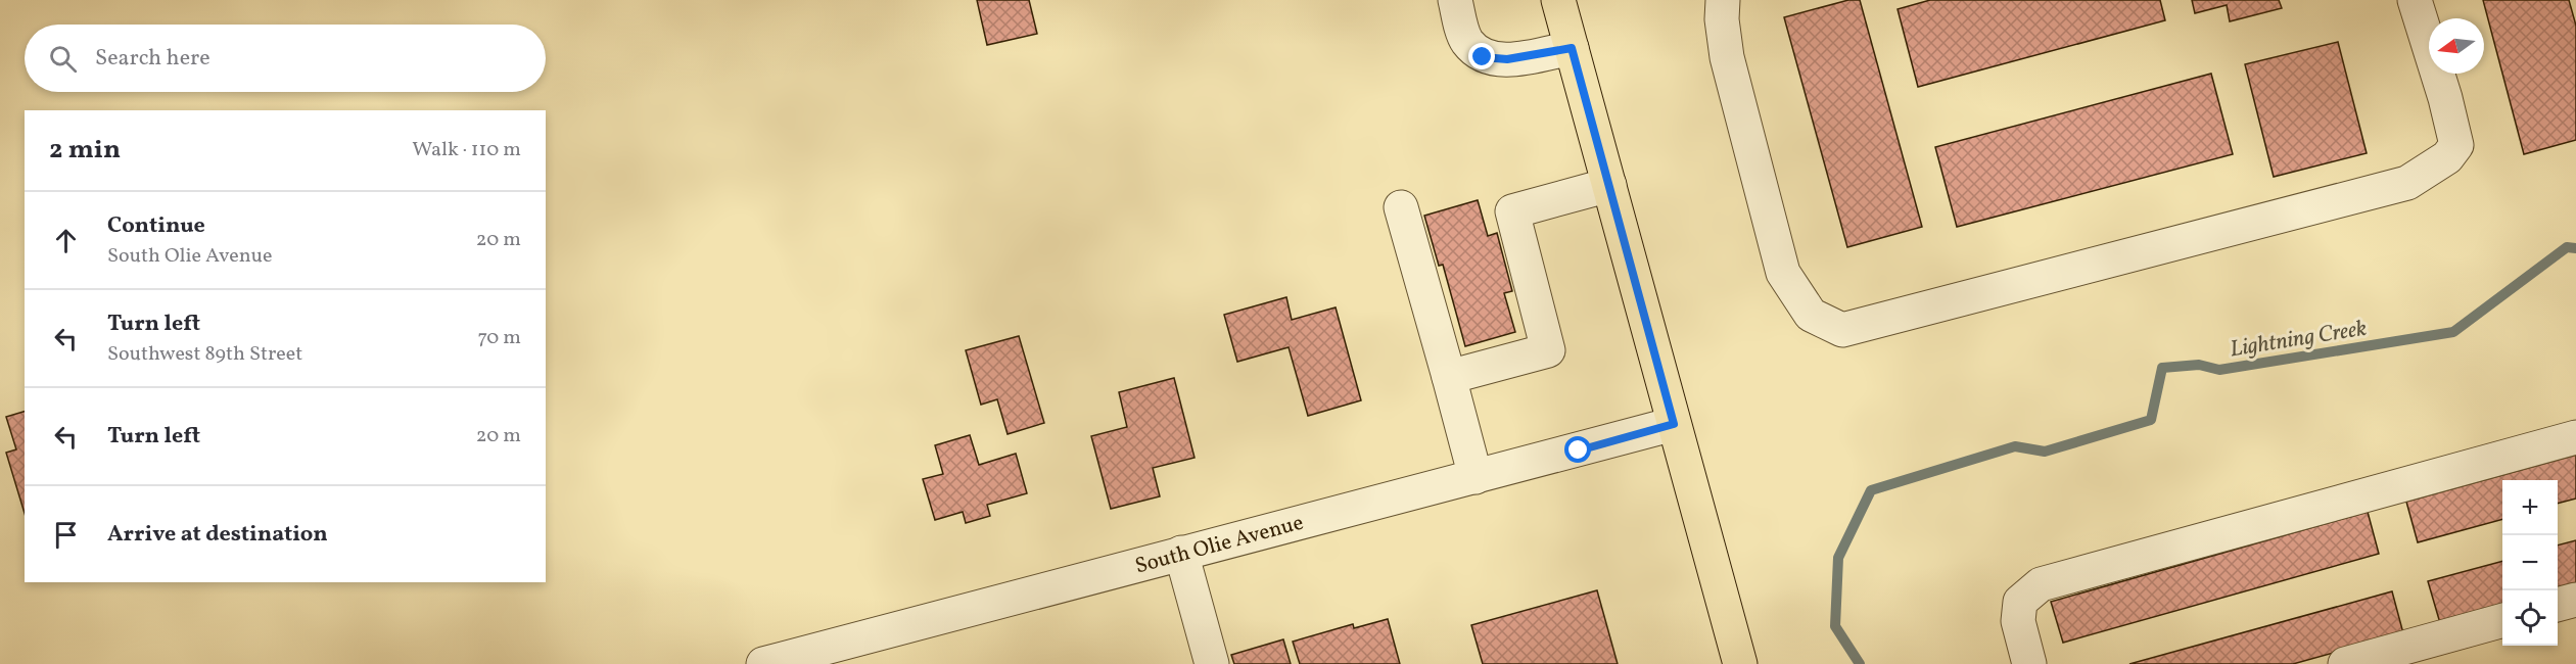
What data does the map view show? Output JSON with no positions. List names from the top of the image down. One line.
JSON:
{"streets":{"street":["South Olie Avenue"]},"water":["Lightning Creek"],"north":"left","page":{"search":"Search here","heading":["2 min","Walk · 110 m"],"list":[["Continue","South Olie Avenue","20 m"],["Turn left","Southwest 89th Street","70 m"],["Turn left","20 m"],"Arrive at destination"],"map_buttons":["+","−"]}}
